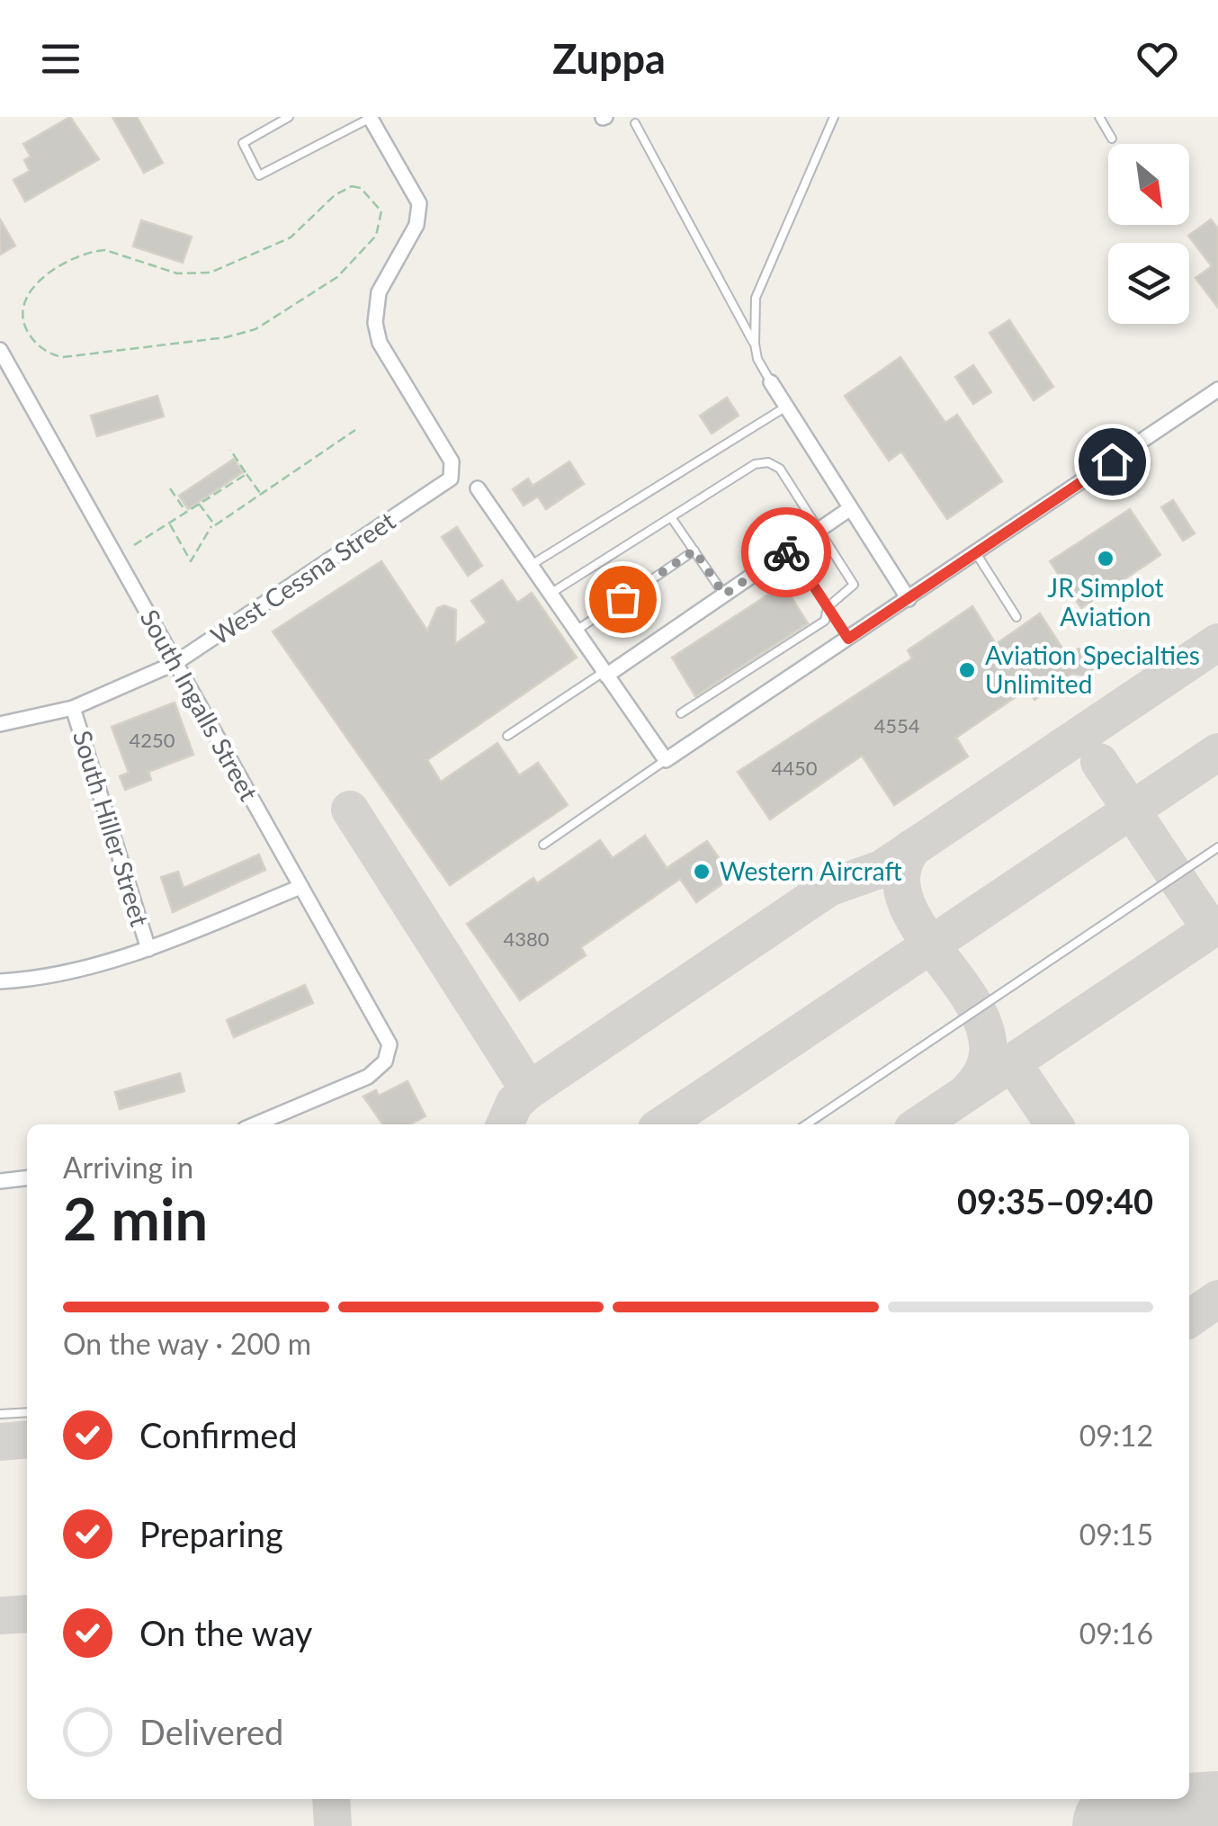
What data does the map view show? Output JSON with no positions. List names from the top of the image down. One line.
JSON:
{"streets":{"street":["West Cessna Street","South Ingalls Street","South Hiller Street"]},"crossings":[["West Cessna Street","South Ingalls Street"],["West Cessna Street","South Hiller Street"]],"places":["JR Simplot Aviation","Aviation Specialties Unlimited","Western Aircraft"],"house_numbers":["4554","4250","4450","4380"],"north":"bottom right","page":{"header":"Zuppa","heading":["2 min","Arriving in","09:35–09:40"],"bar":"On the way · 200 m","list":[["Confirmed","09:12"],["Preparing","09:15"],["On the way","09:16"],"Delivered"]}}
